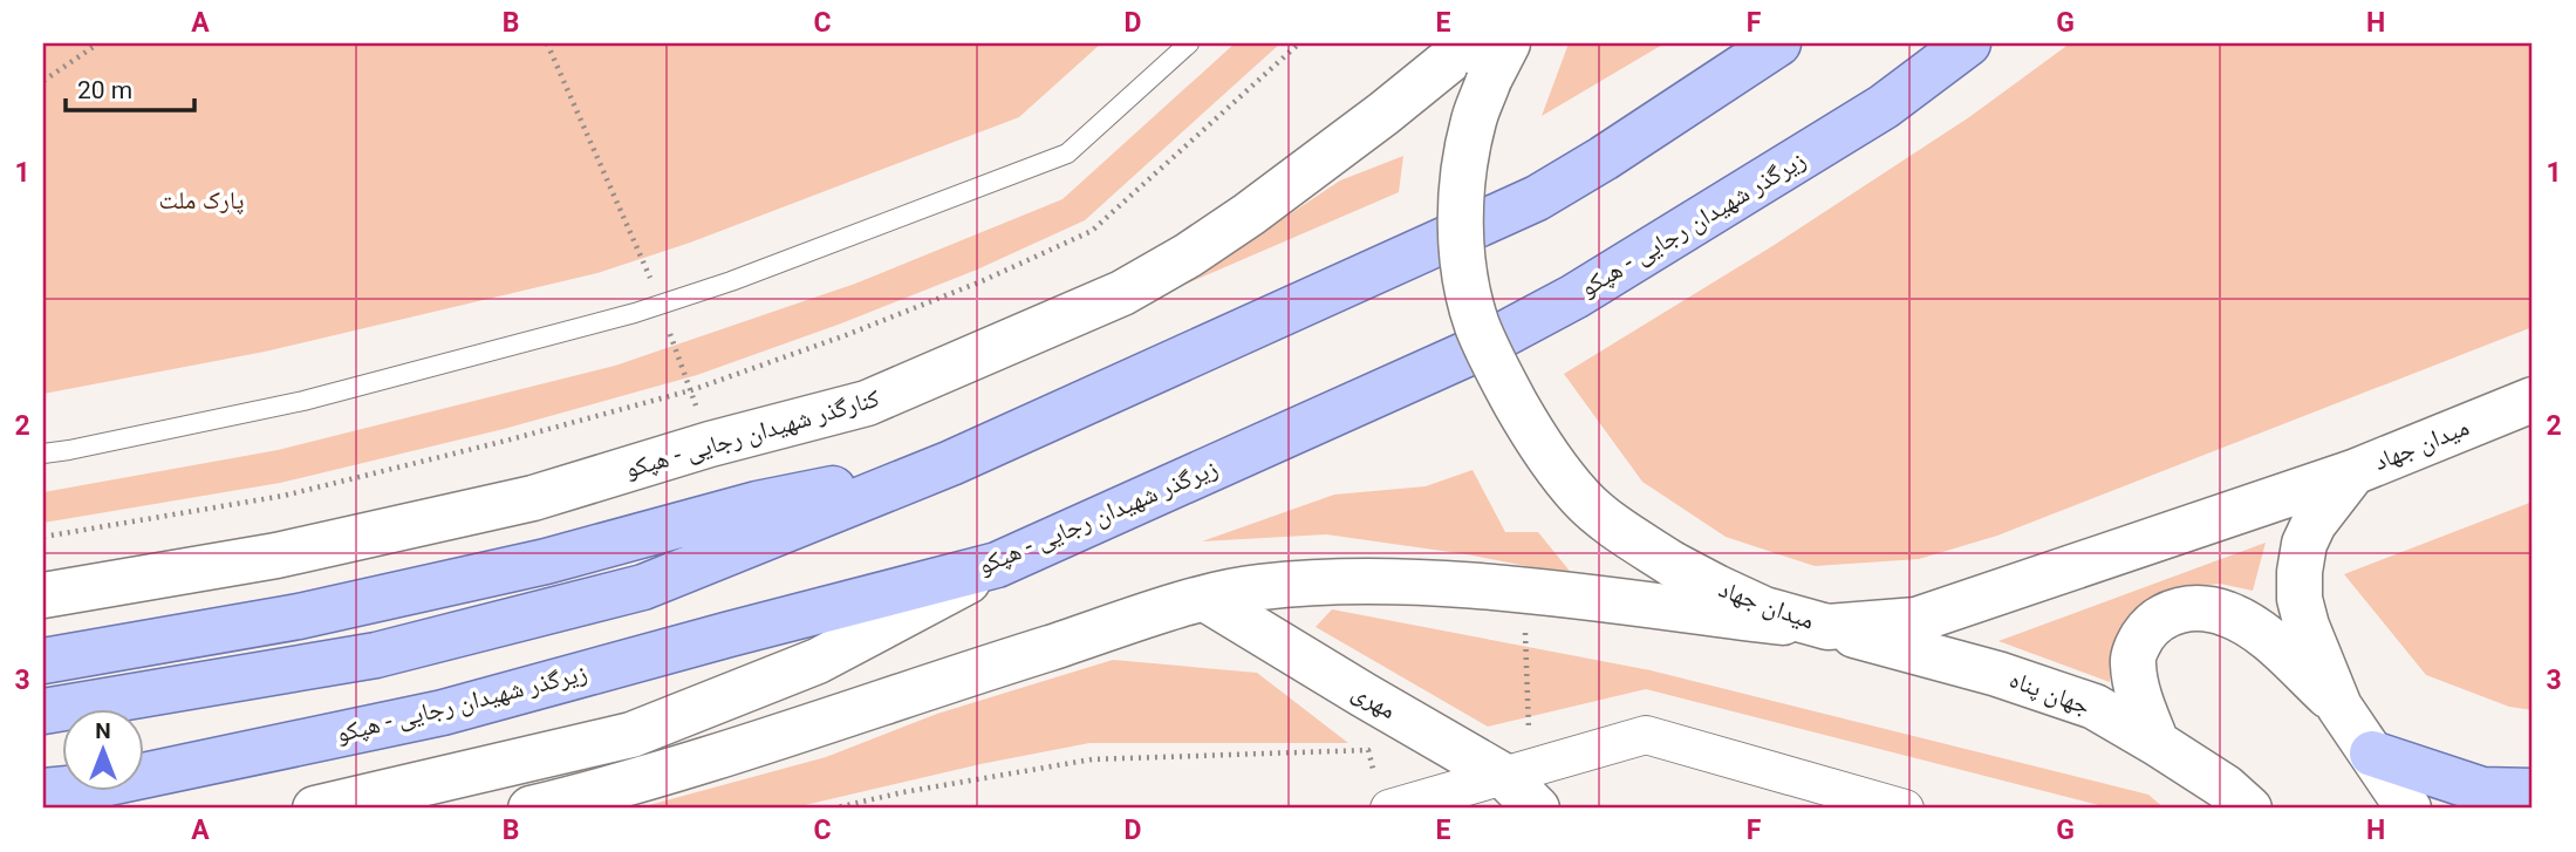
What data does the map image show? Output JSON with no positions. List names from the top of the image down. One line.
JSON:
{"streets":{"main road":["زیرگذر شهیدان رجایی - هپکو","کنارگذر شهیدان رجایی - هپکو","میدان جهاد","جهان پناه","مهری"]},"crossings":[["کنارگذر شهیدان رجایی - هپکو","میدان جهاد"],["میدان جهاد","جهان پناه"]],"parks":["پارک ملت"],"scale_bar":"20 m","north":"top","grid":{"columns":["A","B","C","D","E","F","G","H"],"rows":["1","2","3"]}}
